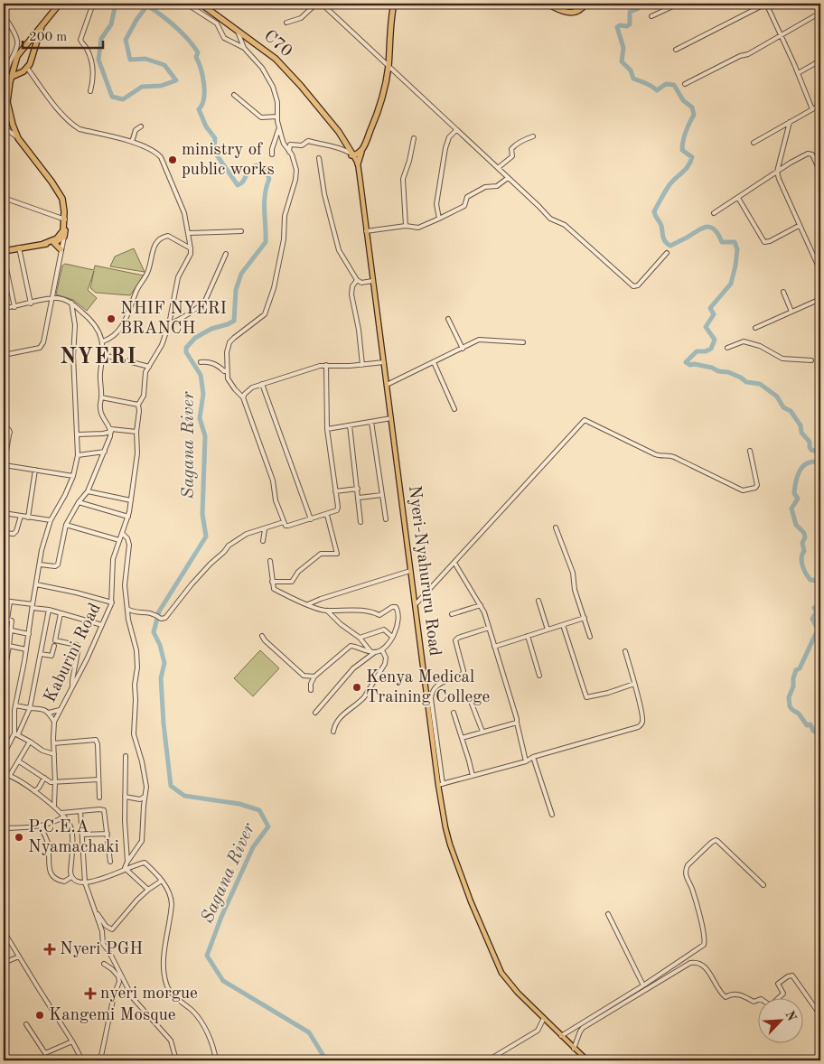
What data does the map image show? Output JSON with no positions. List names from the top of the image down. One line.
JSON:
{"streets":{"highway":["C70"],"main road":["Nyeri-Nyahururu Road"],"street":["Kaburini Road"]},"crossings":[["C70","Nyeri-Nyahururu Road"]],"districts":["NYERI"],"water":["Sagana River"],"places":{"other":["ministry of public works","NHIF NYERI BRANCH","Kenya Medical Training College","P.C.E.A Nyamachaki","Kangemi Mosque"],"health":["Nyeri PGH","nyeri morgue"]},"scale_bar":"200 m","north":"top right"}
